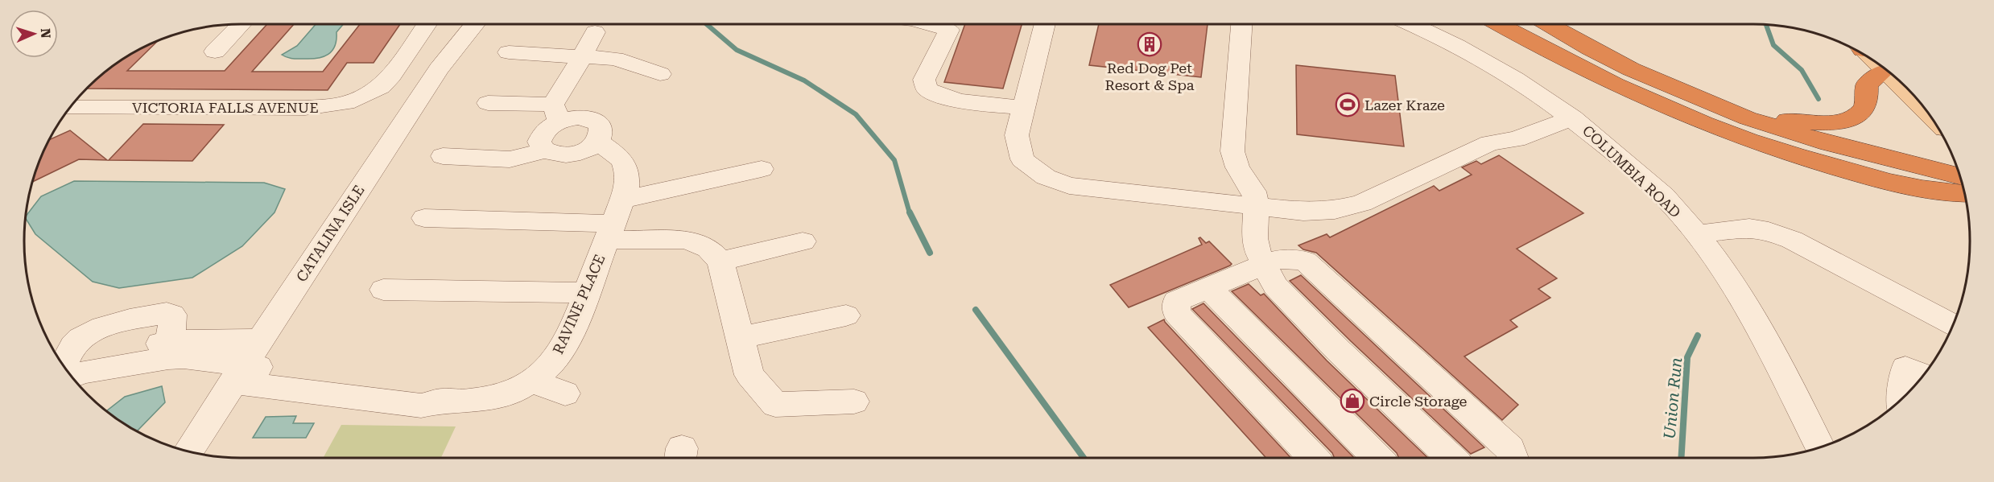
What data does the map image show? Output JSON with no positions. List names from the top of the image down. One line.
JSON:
{"streets":{"street":["VICTORIA FALLS AVENUE","COLUMBIA ROAD","CATALINA ISLE","RAVINE PLACE"]},"crossings":[["CATALINA ISLE","RAVINE PLACE"]],"water":["Union Run"],"places":{"building":["Red Dog Pet Resort & Spa"],"sports":["Lazer Kraze"],"shop":["Circle Storage"]},"north":"right"}
